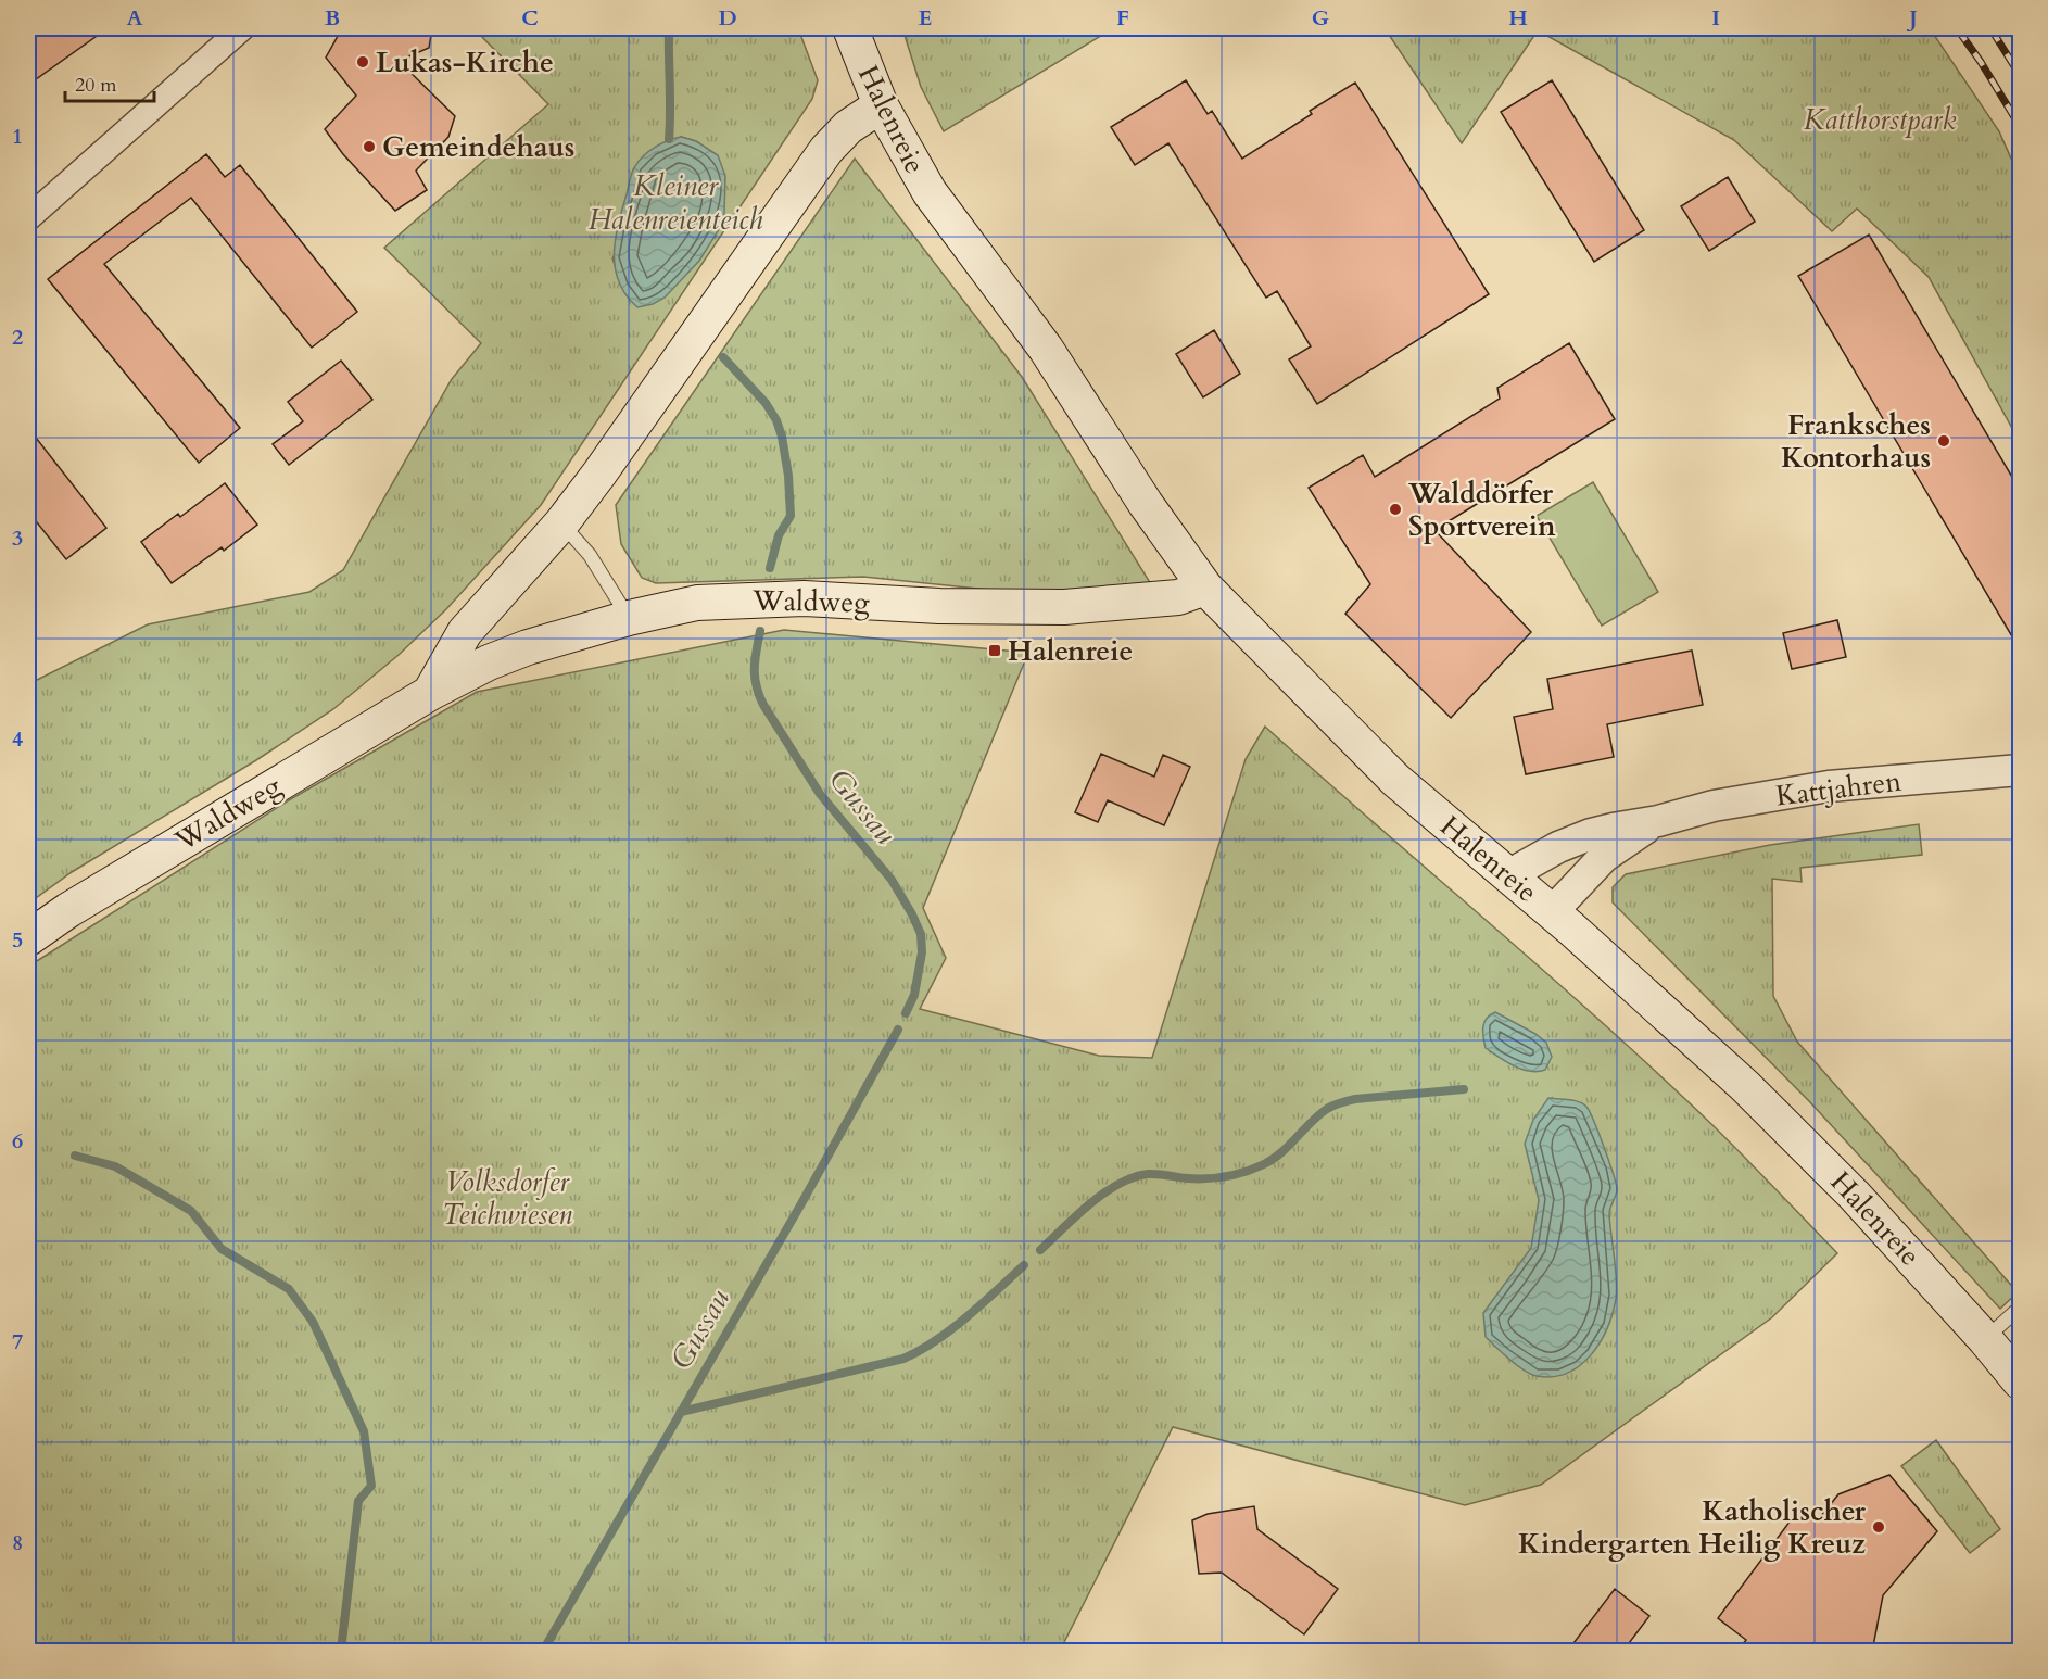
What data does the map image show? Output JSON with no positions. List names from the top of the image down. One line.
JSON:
{"streets":{"main road":["Halenreie","Waldweg"],"street":["Kattjahren"]},"crossings":[["Halenreie","Waldweg"],["Halenreie","Kattjahren"]],"water":["Kleiner Halenreienteich","Gussau"],"parks":["Katthorstpark","Volksdorfer Teichwiesen"],"places":{"other":["Lukas-Kirche","Gemeindehaus","Franksches Kontorhaus","Walddörfer Sportverein","Katholischer Kindergarten Heilig Kreuz"],"transit":["Halenreie"]},"scale_bar":"20 m","grid":{"columns":["A","B","C","D","E","F","G","H","I","J"],"rows":["1","2","3","4","5","6","7","8"]}}
